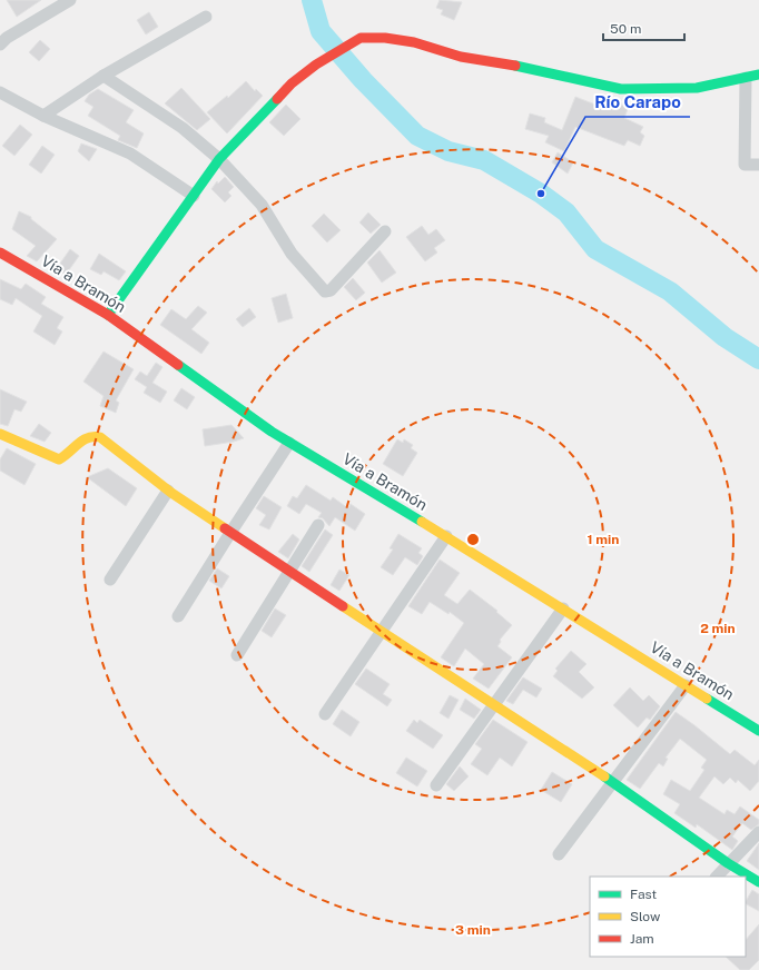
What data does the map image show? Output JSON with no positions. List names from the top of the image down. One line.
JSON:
{"streets":{"street":["Vía a Bramón"]},"places":["Río Carapo"],"legend":["Fast","Slow","Jam"],"scale_bar":"50 m","rings":["1 min","2 min","3 min"]}
